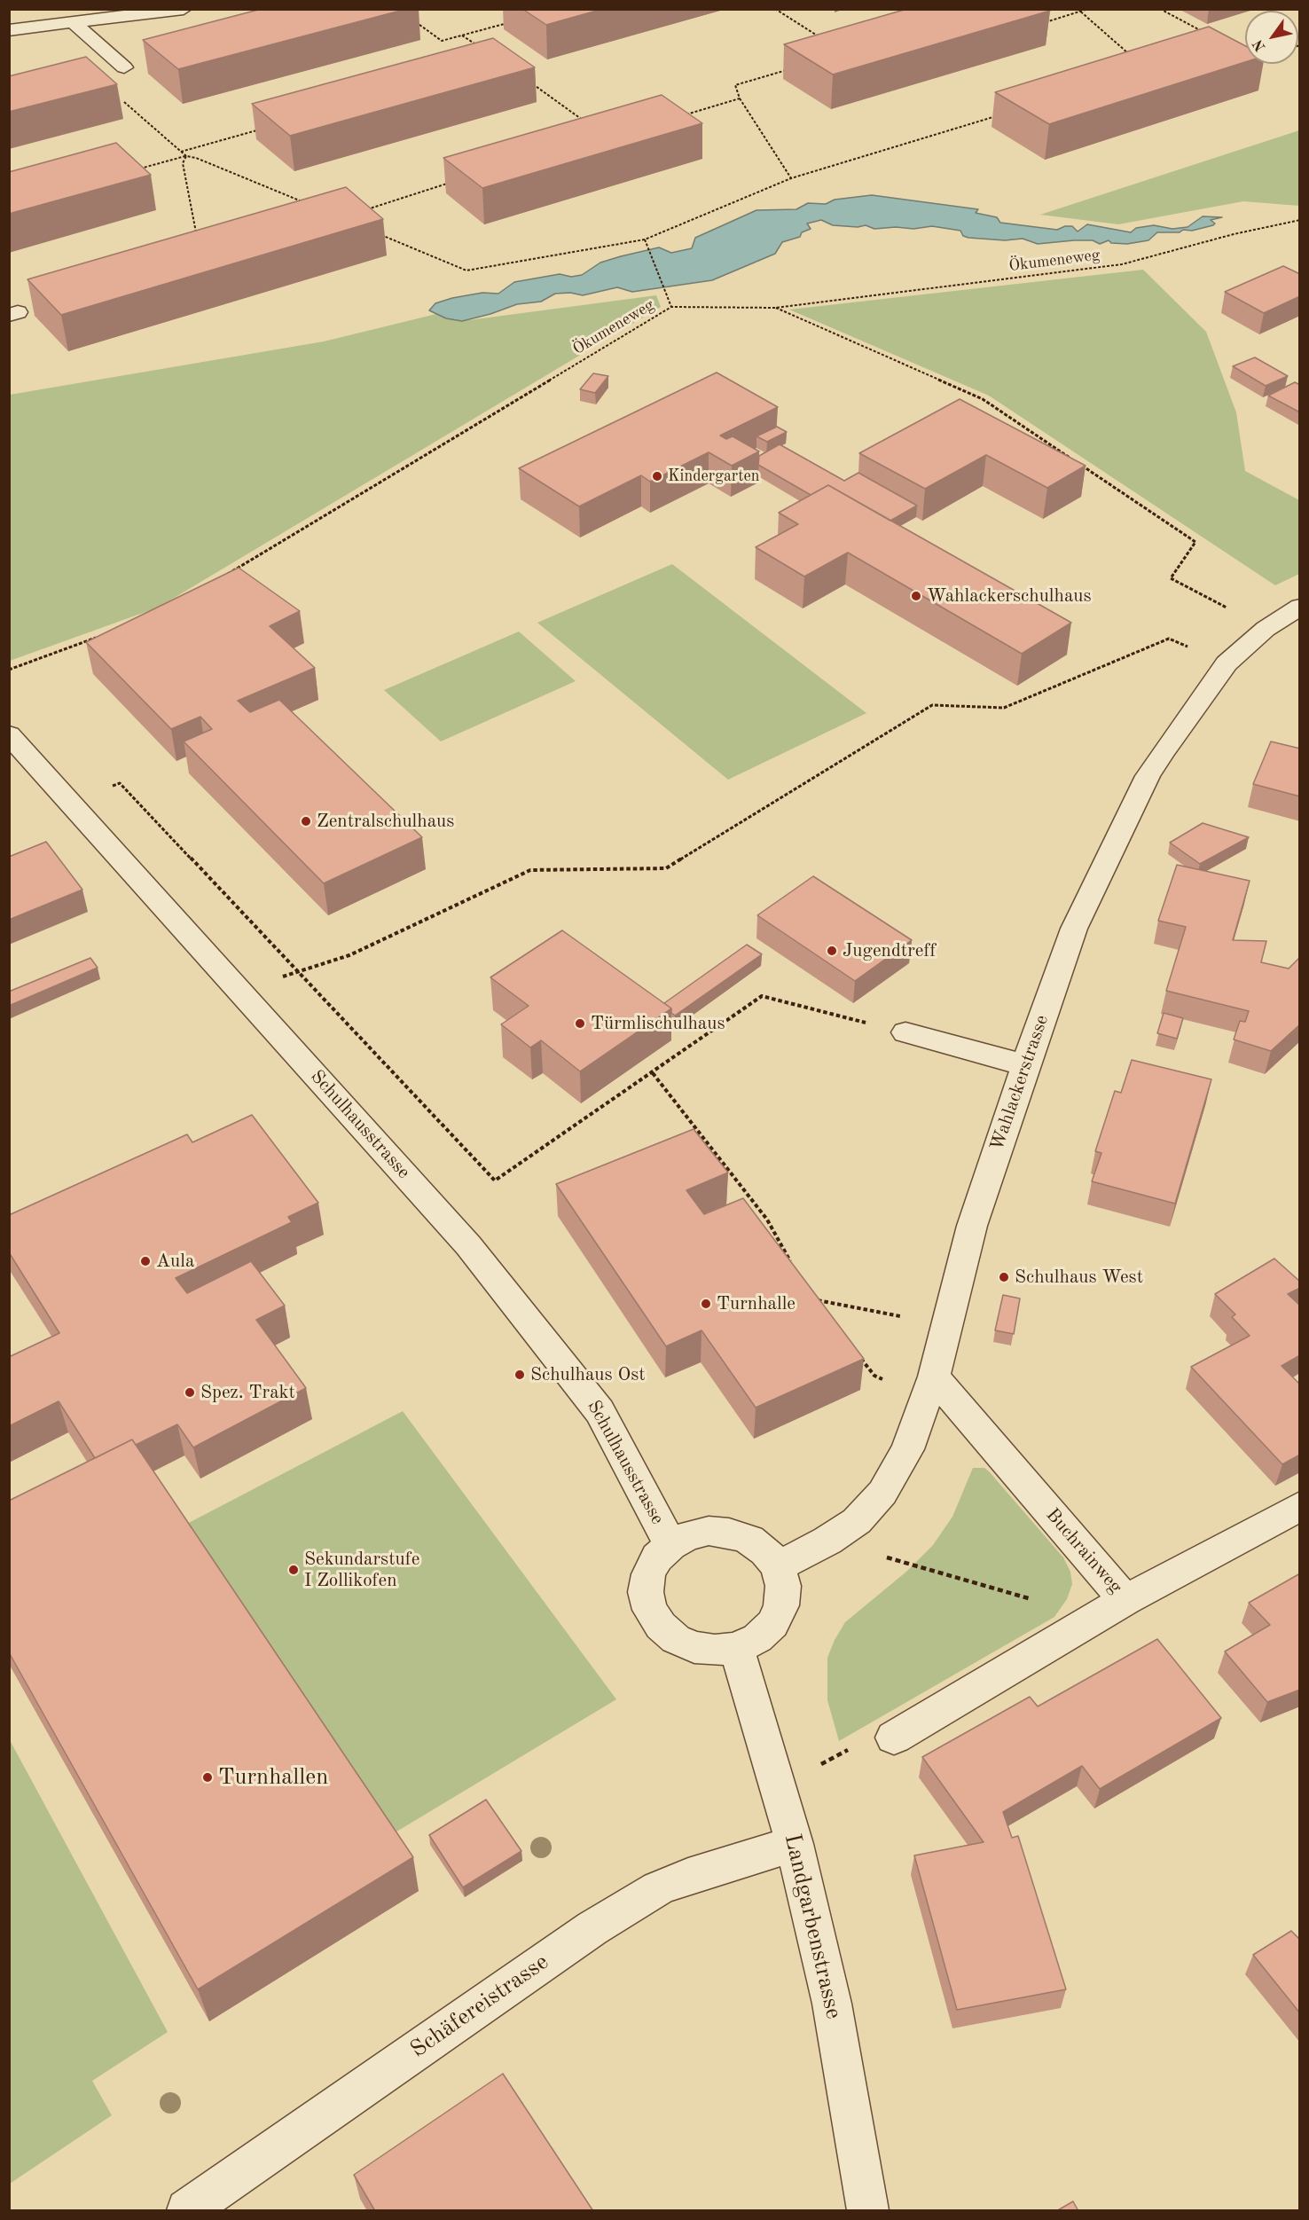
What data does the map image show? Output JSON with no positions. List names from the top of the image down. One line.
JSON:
{"streets":{"street":["Wahlackerstrasse","Schulhausstrasse","Buchrainweg","Landgarbenstrasse","Schäfereistrasse"],"path":["Ökumeneweg"]},"crossings":[["Wahlackerstrasse","Schulhausstrasse"],["Wahlackerstrasse","Buchrainweg"],["Wahlackerstrasse","Landgarbenstrasse"],["Schulhausstrasse","Landgarbenstrasse"],["Landgarbenstrasse","Schäfereistrasse"]],"places":["Kindergarten","Wahlackerschulhaus","Zentralschulhaus","Jugendtreff","Türmlischulhaus","Aula","Schulhaus West","Turnhalle","Schulhaus Ost","Spez. Trakt","Sekundarstufe I Zollikofen","Turnhallen"],"north":"bottom left"}
